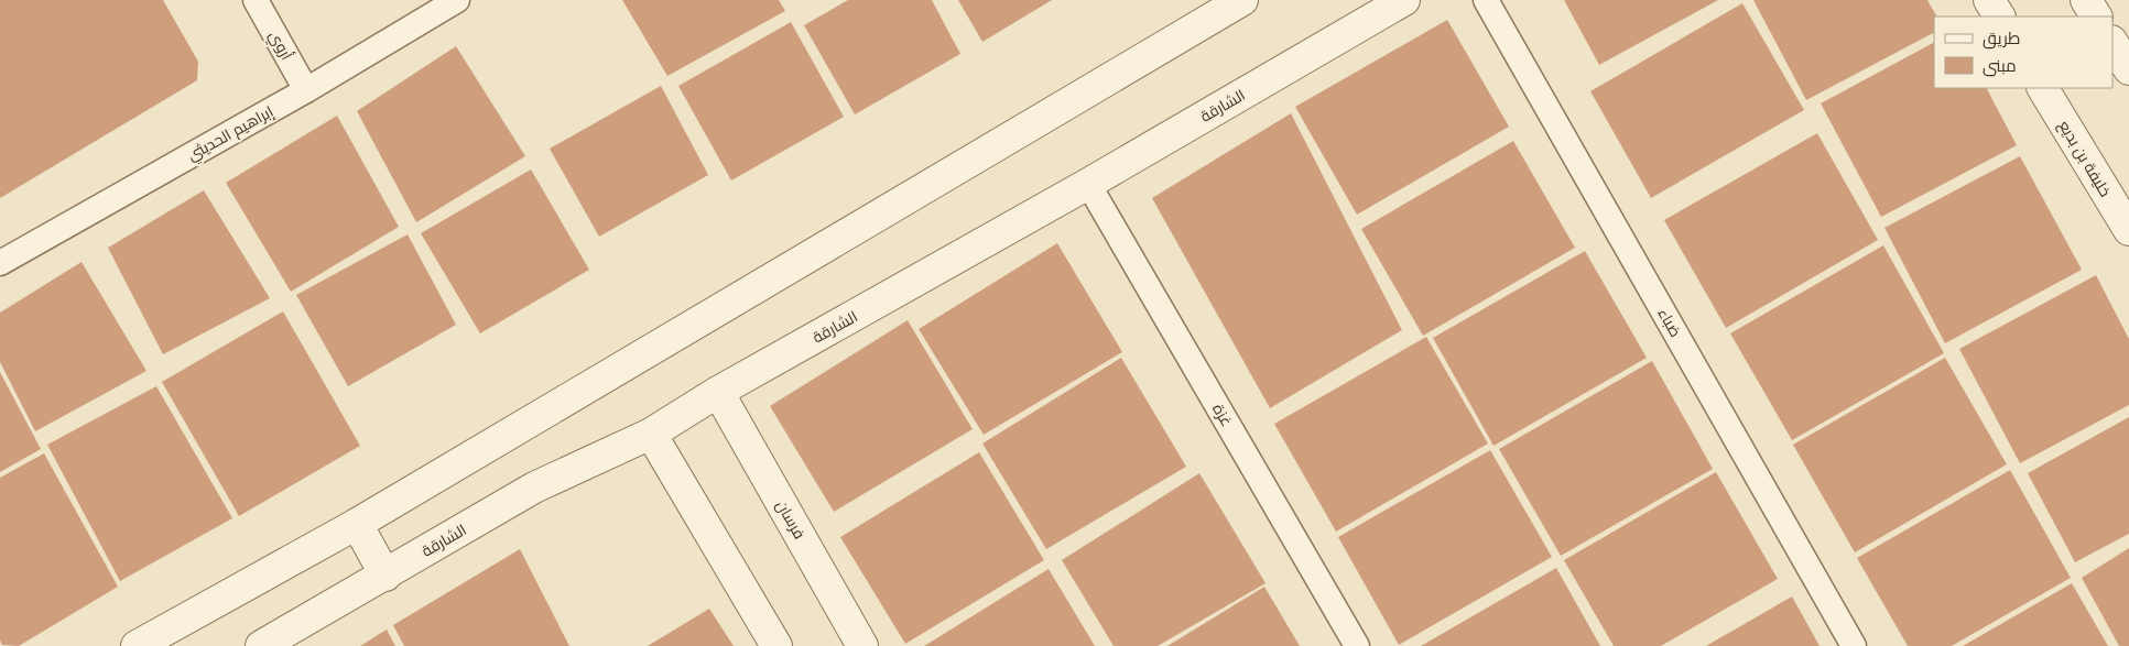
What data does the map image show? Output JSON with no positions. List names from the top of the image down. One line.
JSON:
{"streets":{"street":["أروي","الشارقة","إبراهيم الحديثي","خليفة بن بديع","ضباء","غزة","فرسان"]},"crossings":[["أروي","إبراهيم الحديثي"],["الشارقة","غزة"],["الشارقة","فرسان"]],"legend":["طريق","مبنى"]}
